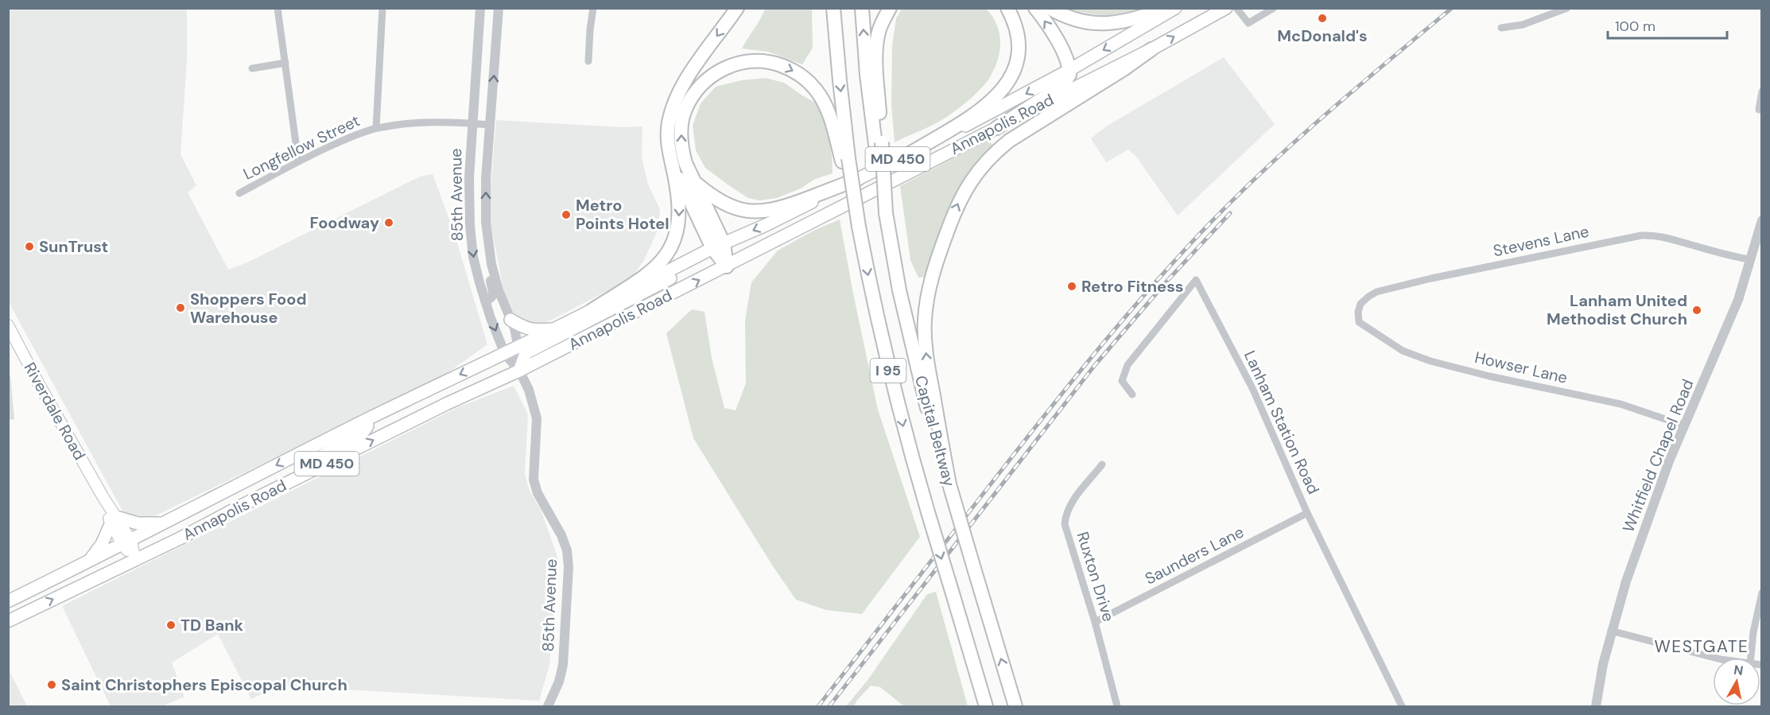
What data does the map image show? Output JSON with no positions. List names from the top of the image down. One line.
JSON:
{"streets":{"highway":["I 95","Capital Beltway"],"main road":["Annapolis Road","MD 450","Riverdale Road"],"street":["Longfellow Street","85th Avenue","Stevens Lane","Howser Lane","Lanham Station Road","Whitfield Chapel Road","Saunders Lane","Ruxton Drive"]},"crossings":[["Annapolis Road","85th Avenue"],["Annapolis Road","Riverdale Road"],["Longfellow Street","85th Avenue"],["Stevens Lane","Howser Lane"],["Stevens Lane","Whitfield Chapel Road"],["Howser Lane","Whitfield Chapel Road"],["Lanham Station Road","Saunders Lane"],["Saunders Lane","Ruxton Drive"]],"districts":["WESTGATE"],"places":["McDonald's","Metro Points Hotel","Foodway","SunTrust","Retro Fitness","Shoppers Food Warehouse","Lanham United Methodist Church","TD Bank","Saint Christophers Episcopal Church"],"scale_bar":"100 m","north":"top"}
